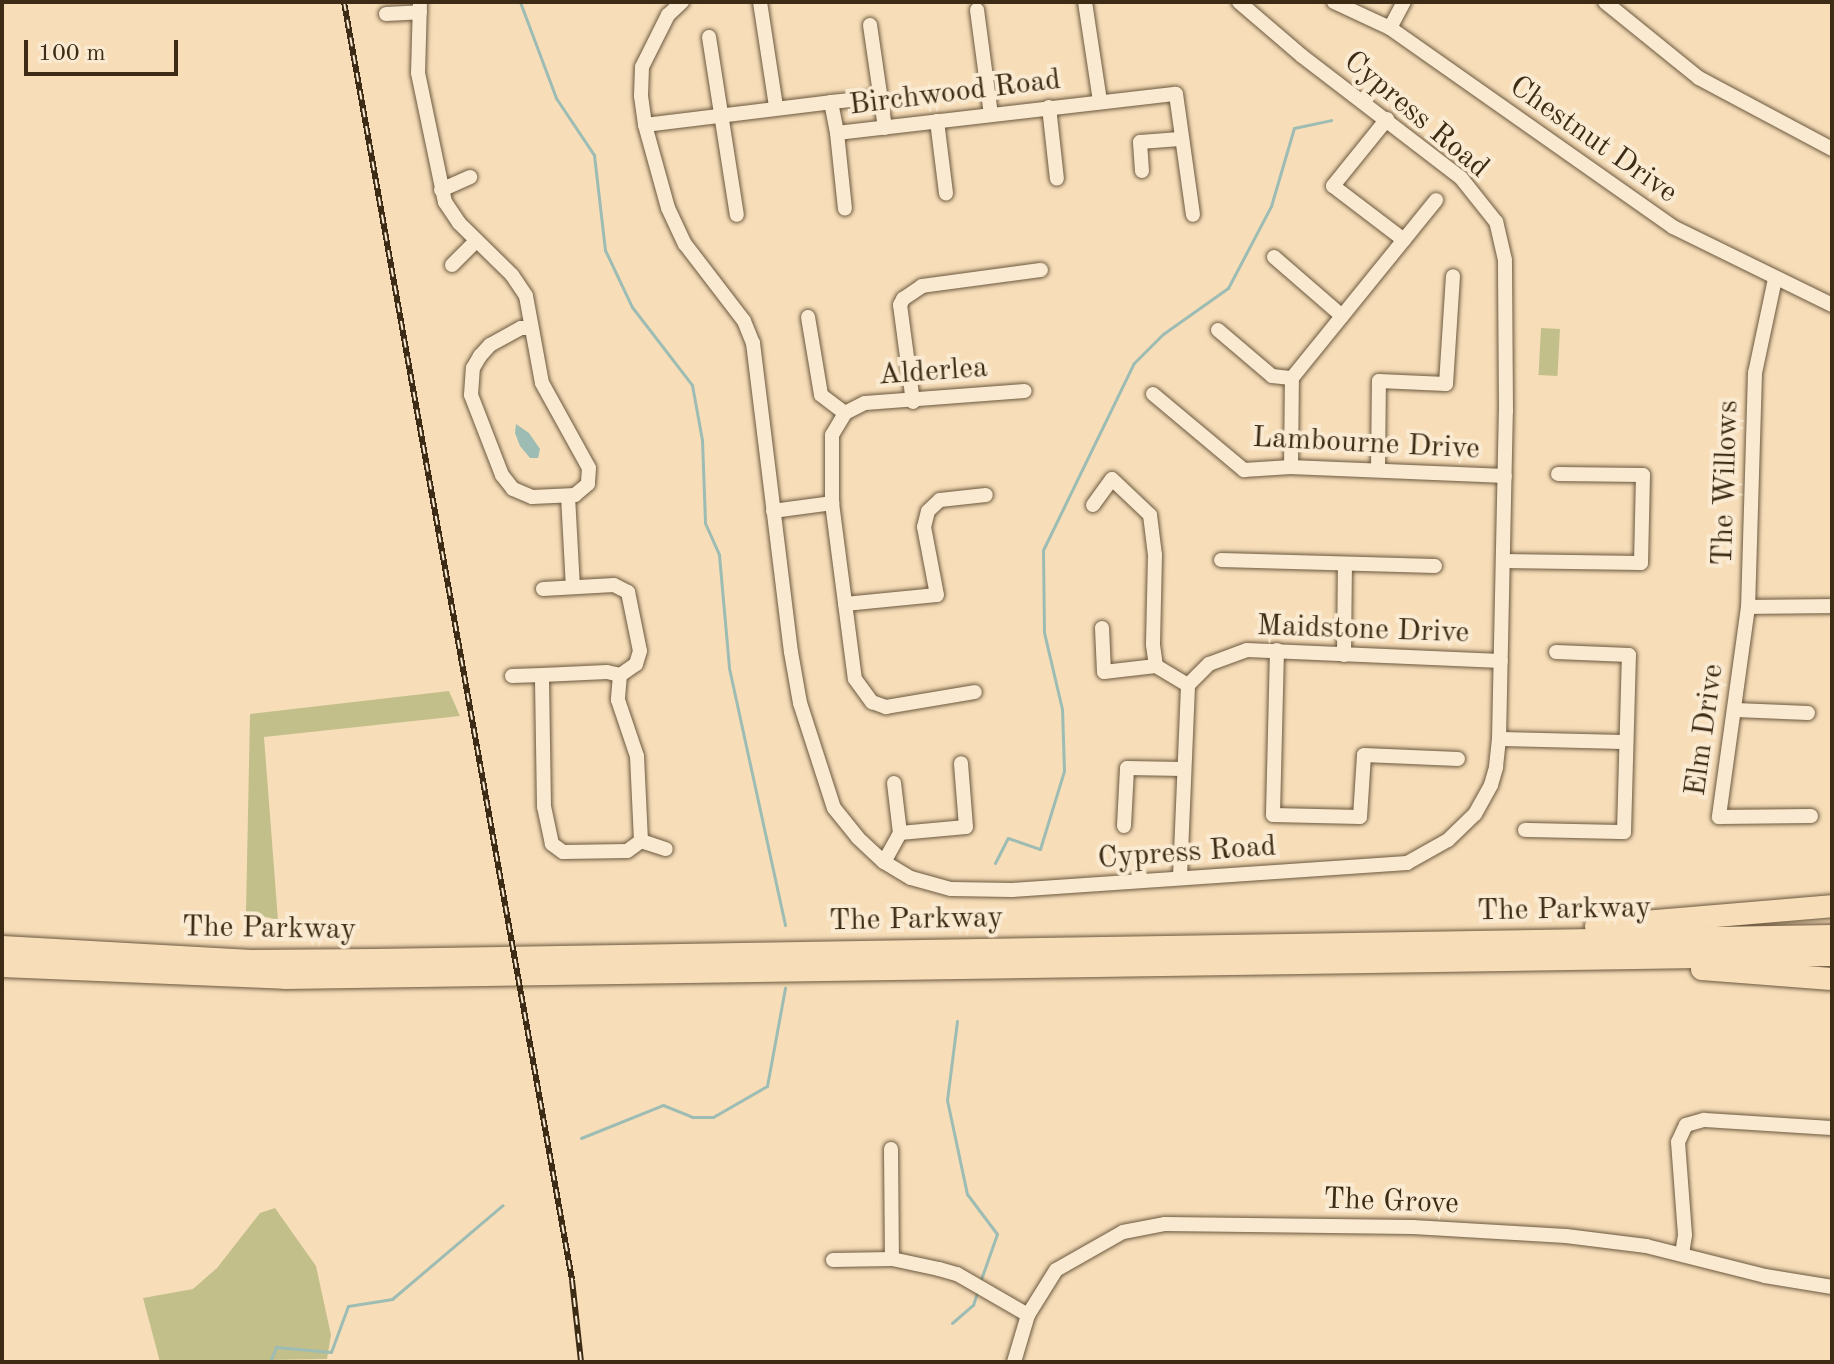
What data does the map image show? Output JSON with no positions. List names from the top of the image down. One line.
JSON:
{"streets":{"highway":["The Parkway"],"street":["Birchwood Road","Cypress Road","Chestnut Drive","Alderlea","Lambourne Drive","The Willows","Maidstone Drive","Elm Drive","The Grove"]},"crossings":[["Birchwood Road","Cypress Road"],["Cypress Road","Lambourne Drive"],["Cypress Road","Maidstone Drive"],["Chestnut Drive","The Willows"],["The Willows","Elm Drive"]],"scale_bar":"100 m"}
